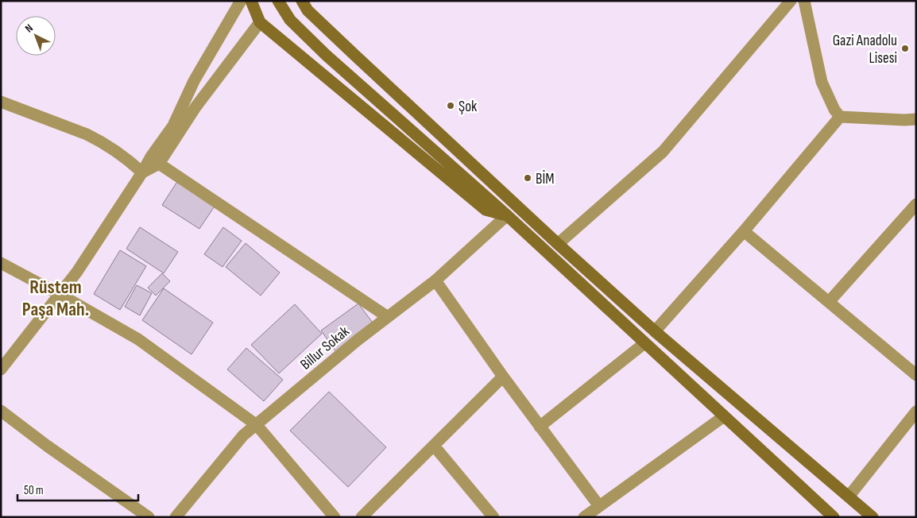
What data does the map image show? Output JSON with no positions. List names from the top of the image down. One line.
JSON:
{"streets":{"street":["Billur Sokak"]},"districts":["Rüstem Paşa Mah."],"places":["Gazi Anadolu Lisesi","Şok","BİM"],"scale_bar":"50 m","north":"top left"}
